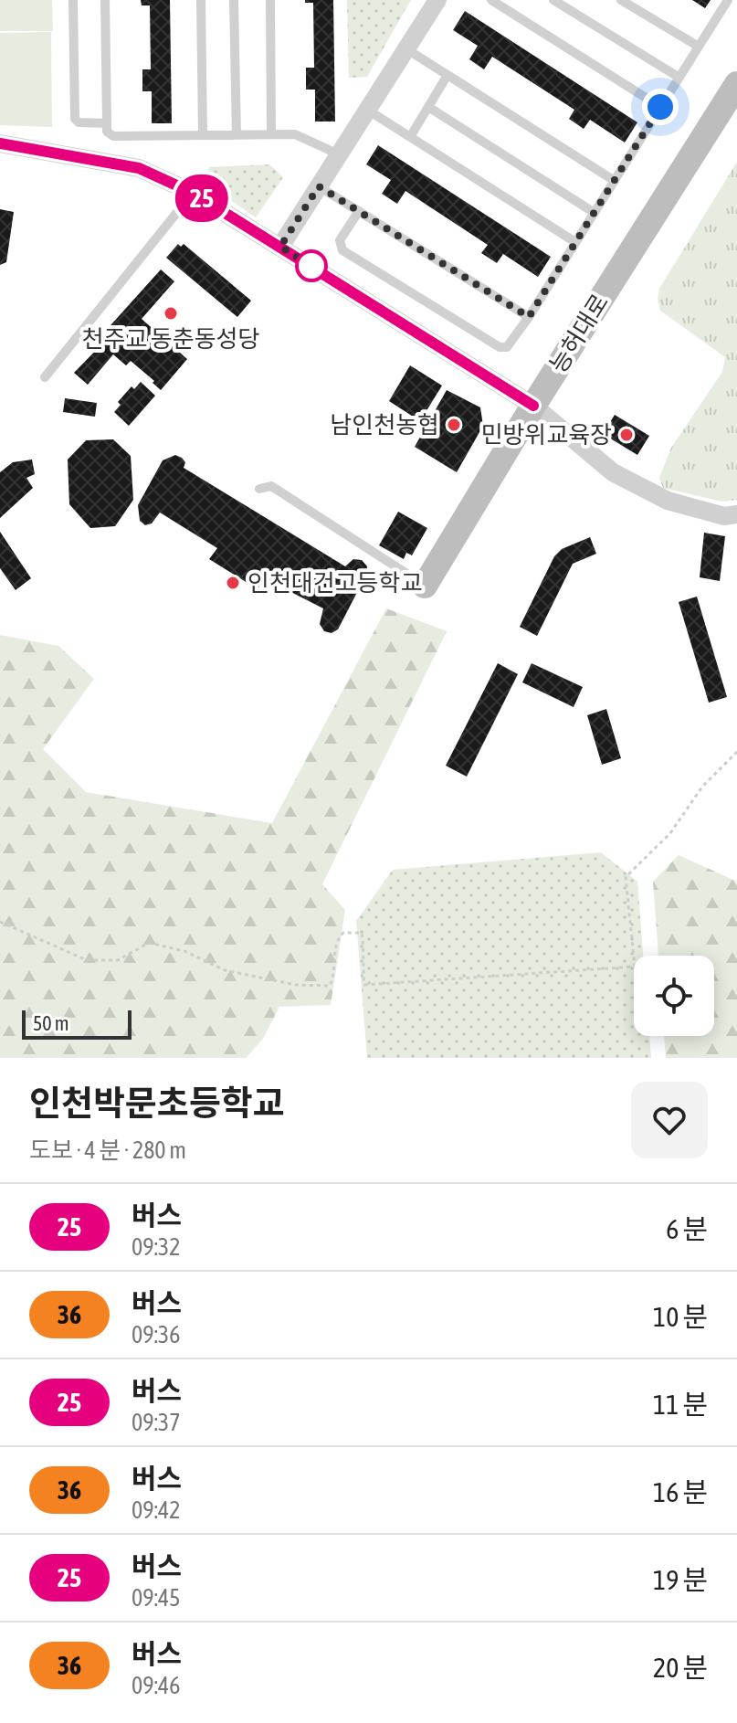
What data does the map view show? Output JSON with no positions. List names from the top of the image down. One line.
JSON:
{"streets":{"main road":["능허대로"]},"places":["천주교 동춘동성당","남인천농협","민방위교육장","인천대건고등학교"],"lines":["bus line 25"],"scale_bar":"50 m","page":{"on_map":"25","scale":"50 m","heading":["인천박문초등학교","도보 · 4 분 · 280 m"],"list":[{"mark":"25","name":"버스","note":"09:32","value":"6 분"},{"mark":"36","name":"버스","note":"09:36","value":"10 분"},{"mark":"25","name":"버스","note":"09:37","value":"11 분"},{"mark":"36","name":"버스","note":"09:42","value":"16 분"},{"mark":"25","name":"버스","note":"09:45","value":"19 분"},{"mark":"36","name":"버스","note":"09:46","value":"20 분"}]}}
